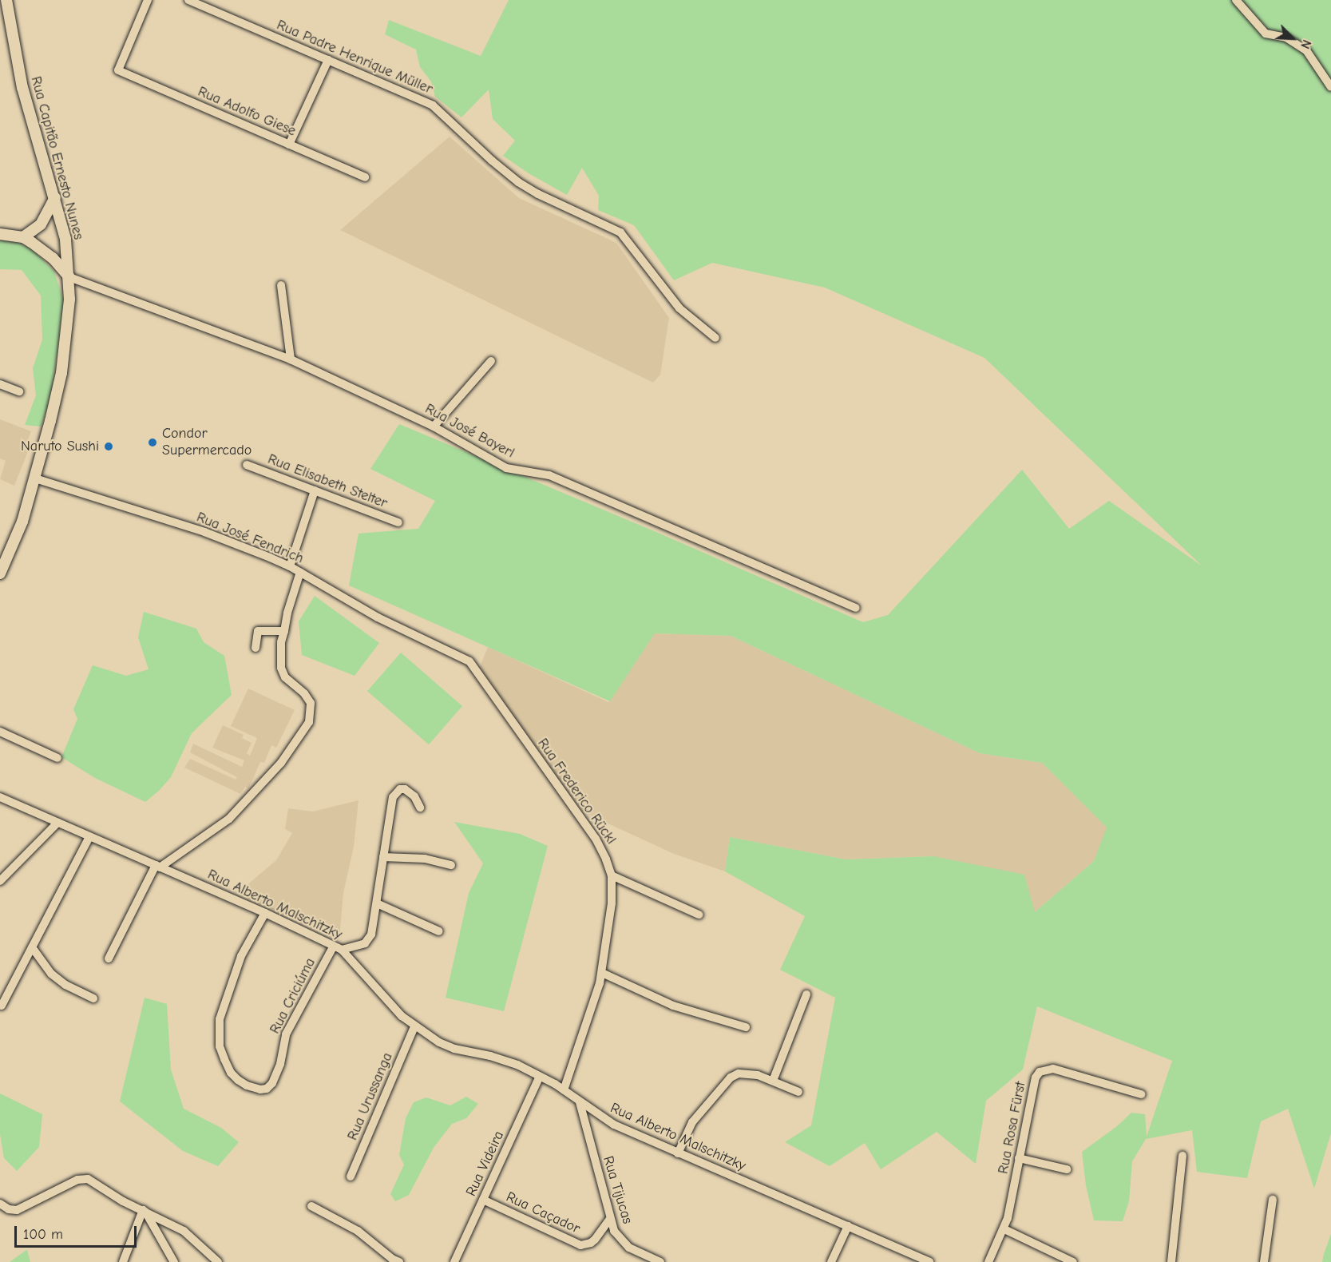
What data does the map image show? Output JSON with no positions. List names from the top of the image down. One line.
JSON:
{"streets":{"main road":["Rua Capitão Ernesto Nunes"],"street":["Rua Padre Henrique Müller","Rua Adolfo Giese","Rua José Bayerl","Rua Elisabeth Stelter","Rua José Fendrich","Rua Frederico Rückl","Rua Alberto Malschitzky","Rua Criciúma","Rua Urussanga","Rua Rosa Fürst","Rua Videira","Rua Tijucas","Rua Caçador"]},"crossings":[["Rua Capitão Ernesto Nunes","Rua José Bayerl"],["Rua Capitão Ernesto Nunes","Rua José Fendrich"],["Rua José Fendrich","Rua Frederico Rückl"],["Rua Frederico Rückl","Rua Alberto Malschitzky"],["Rua Alberto Malschitzky","Rua Criciúma"],["Rua Alberto Malschitzky","Rua Urussanga"],["Rua Alberto Malschitzky","Rua Videira"],["Rua Alberto Malschitzky","Rua Tijucas"],["Rua Videira","Rua Caçador"],["Rua Tijucas","Rua Caçador"]],"places":["Condor Supermercado","Naruto Sushi"],"scale_bar":"100 m","north":"bottom right"}
